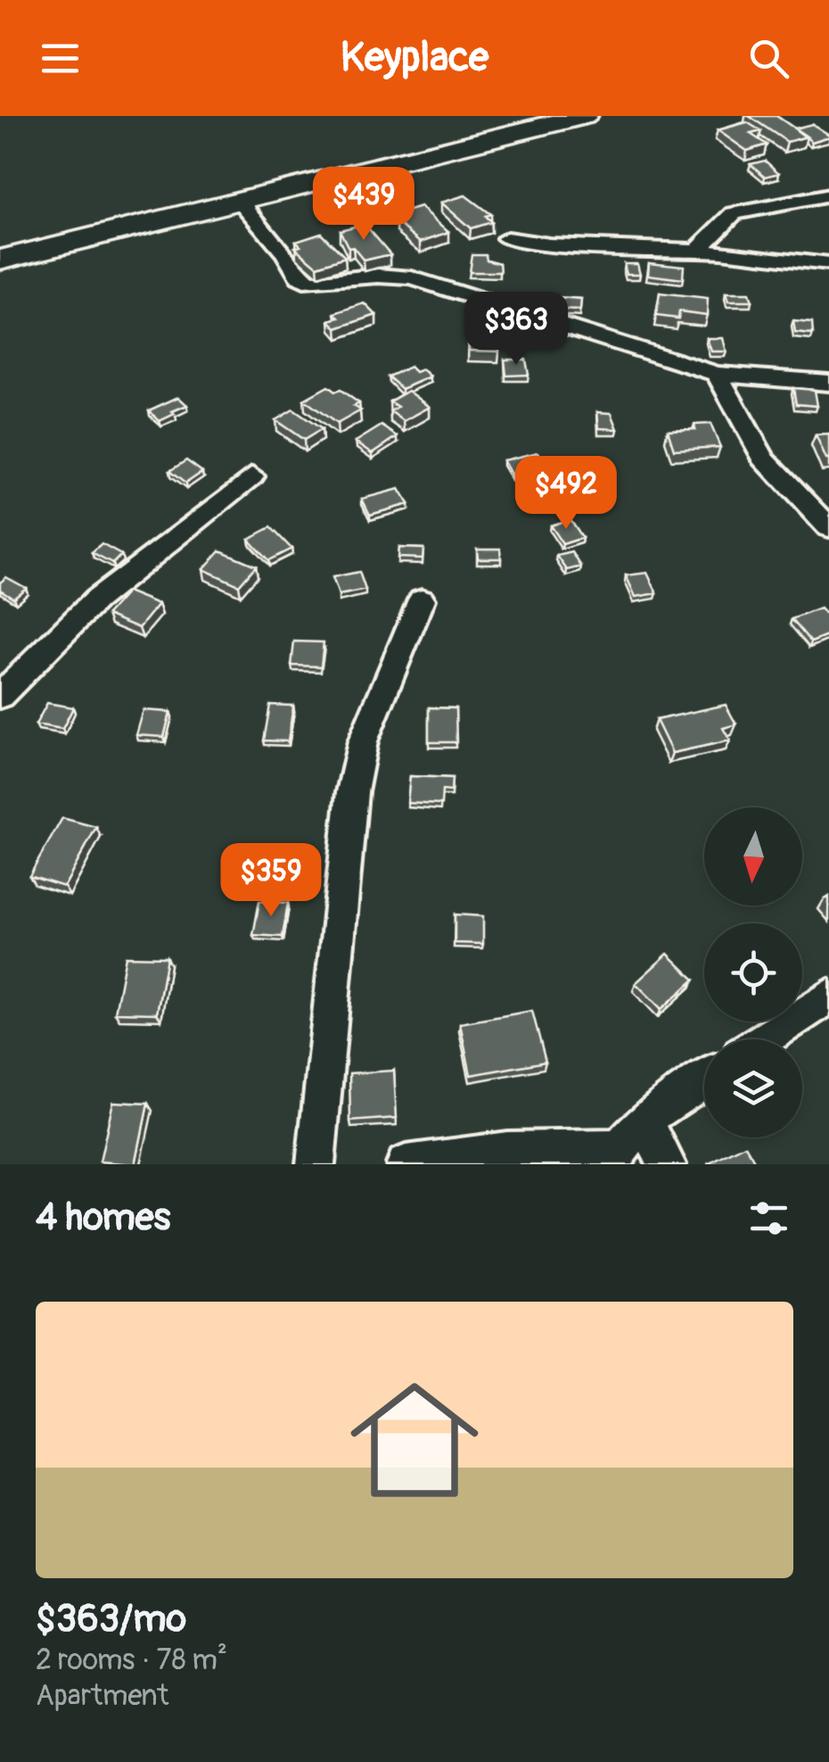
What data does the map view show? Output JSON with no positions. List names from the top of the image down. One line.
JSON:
{"north":"bottom","page":{"header":"Keyplace","price":["$439","$363","$492","$359"],"heading":"4 homes","list":[{"name":"$363/mo","note":"2 rooms · 78 m² · Apartment"}]}}
